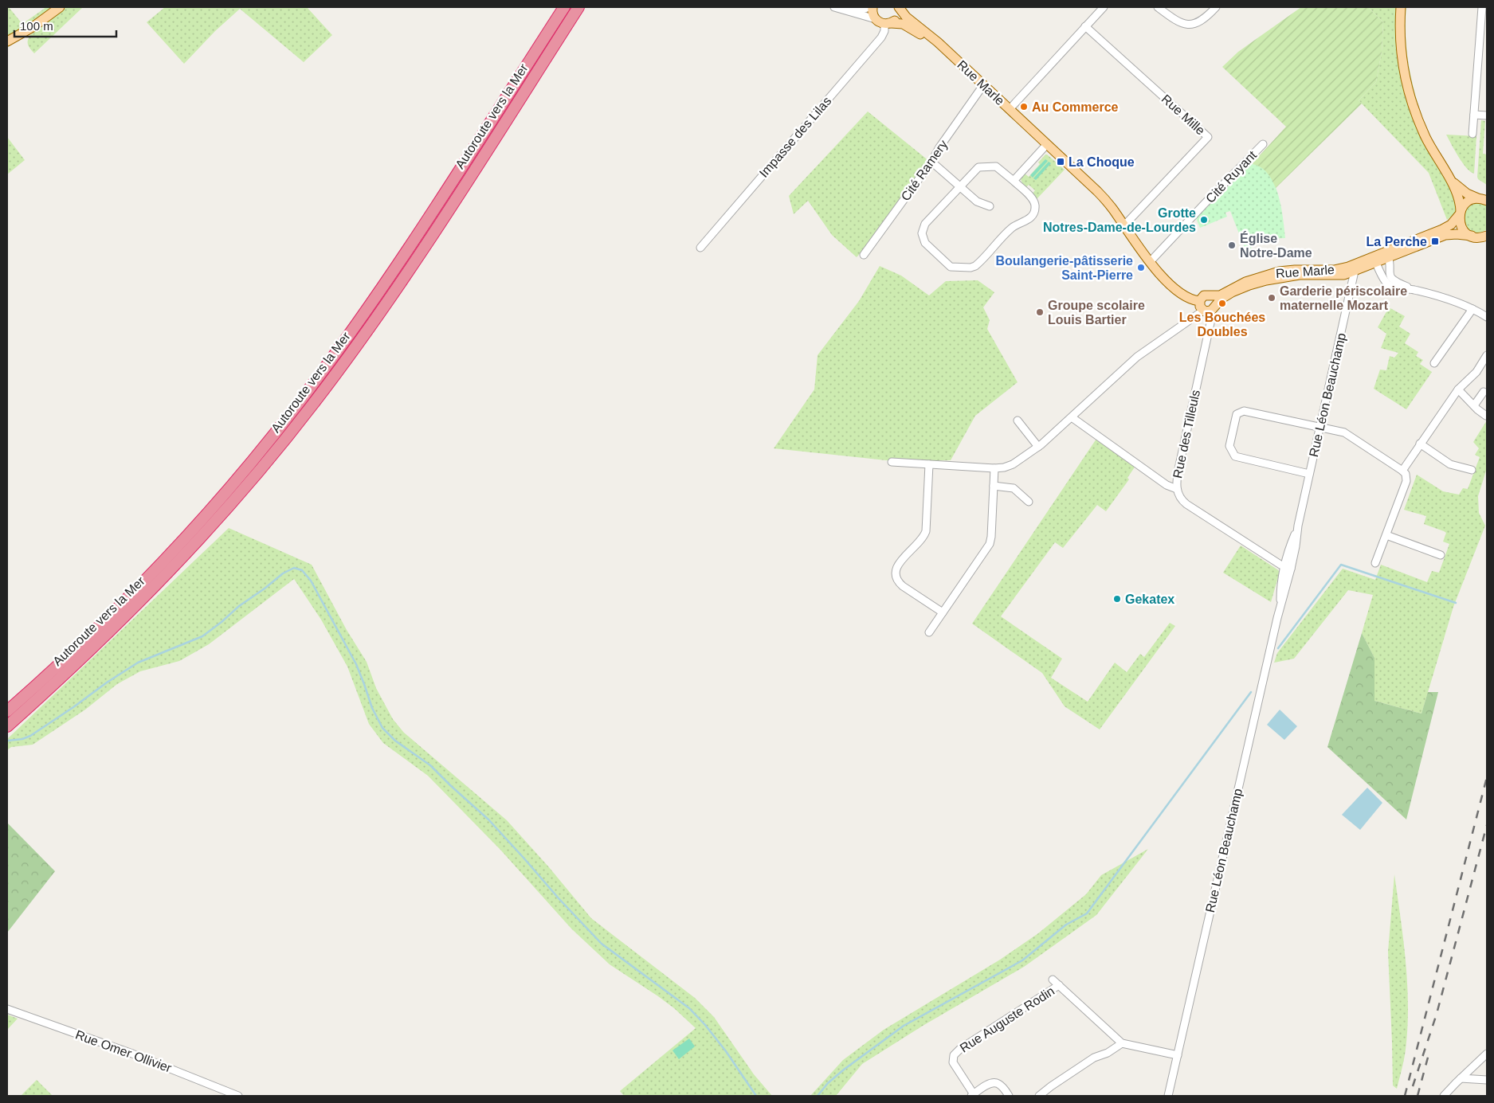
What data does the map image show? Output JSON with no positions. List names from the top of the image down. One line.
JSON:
{"streets":{"highway":["Autoroute vers la Mer"],"main road":["Rue Marle"],"street":["Rue Mille","Impasse des Lilas","Cité Ramery","Cité Ruyant","Rue Léon Beauchamp","Rue des Tilleuls","Rue Auguste Rodin","Rue Omer Ollivier"]},"crossings":[["Rue Marle","Rue Mille"],["Rue Marle","Impasse des Lilas"],["Rue Marle","Cité Ramery"],["Rue Marle","Cité Ruyant"],["Rue Marle","Rue Léon Beauchamp"],["Rue Marle","Rue des Tilleuls"],["Rue Léon Beauchamp","Rue des Tilleuls"]],"places":{"other":["Au Commerce","Grotte Notres-Dame-de-Lourdes","Église Notre-Dame","Boulangerie-pâtisserie Saint-Pierre","Garderie périscolaire maternelle Mozart","Les Bouchées Doubles","Groupe scolaire Louis Bartier","Gekatex"],"transit":["La Choque","La Perche"]},"scale_bar":"100 m"}
